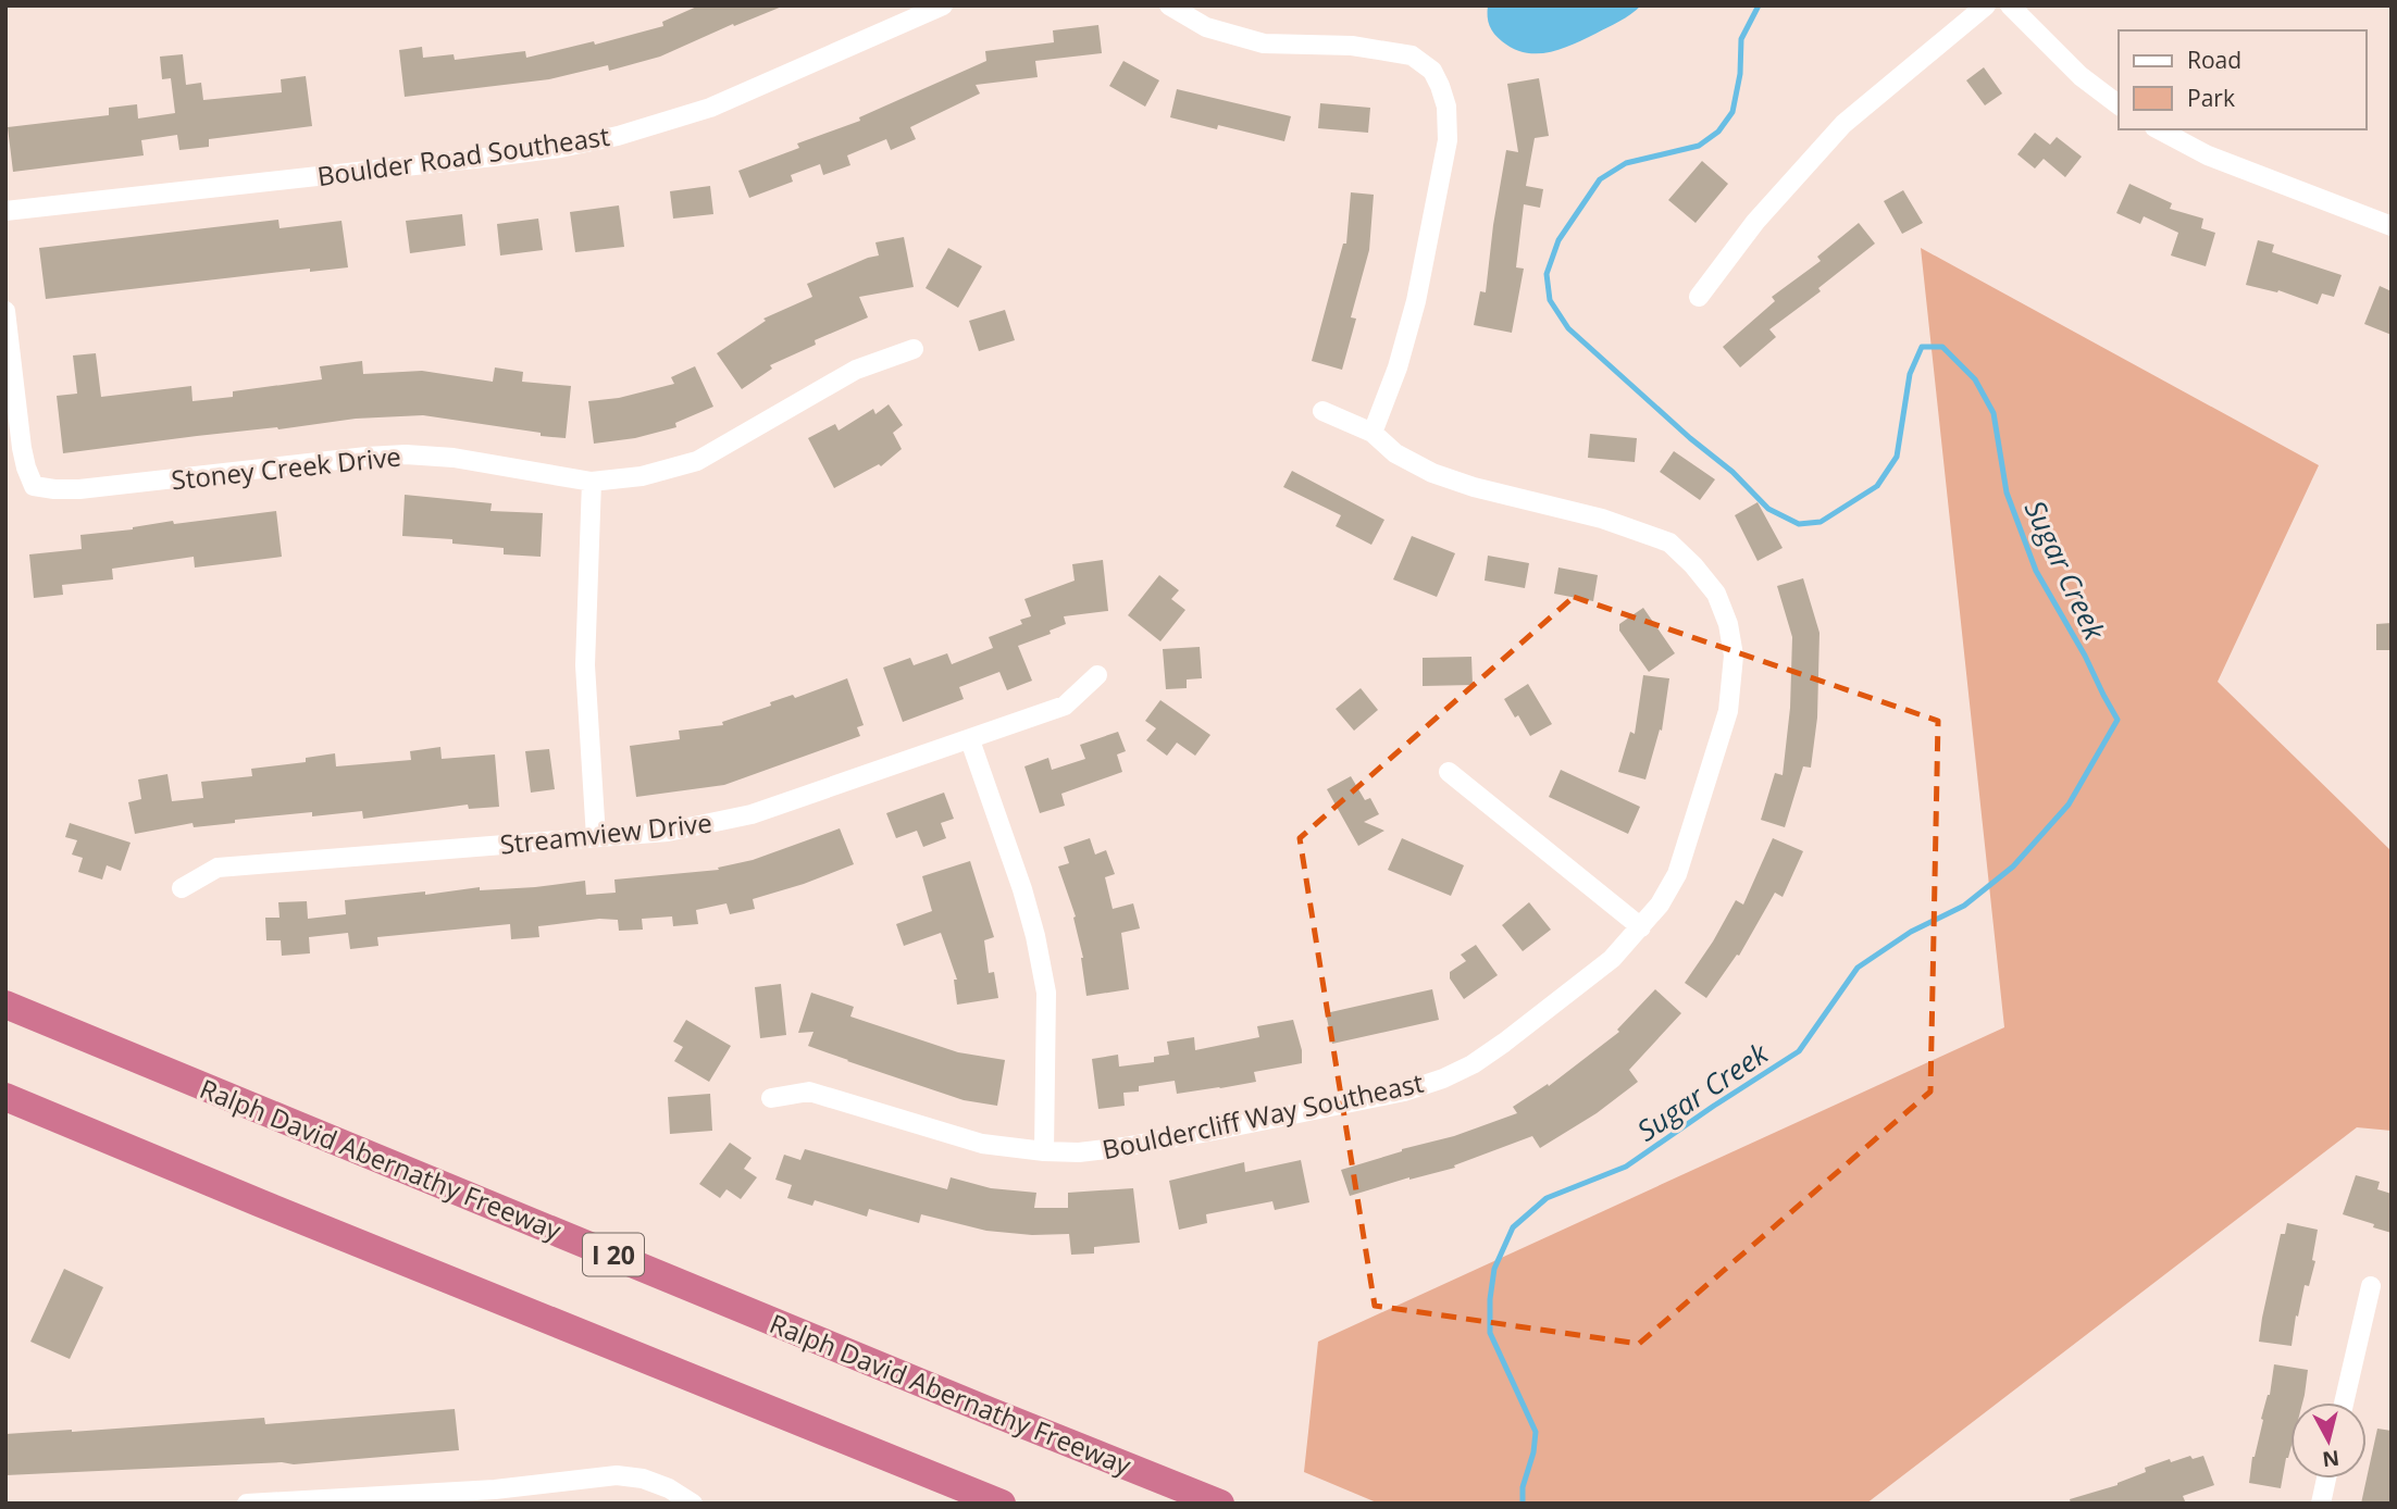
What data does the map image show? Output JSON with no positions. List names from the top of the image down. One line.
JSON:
{"streets":{"highway":["Ralph David Abernathy Freeway","I 20"],"street":["Boulder Road Southeast","Stoney Creek Drive","Streamview Drive","Bouldercliff Way Southeast"]},"water":["Sugar Creek"],"legend":["Road","Park"],"north":"bottom"}
